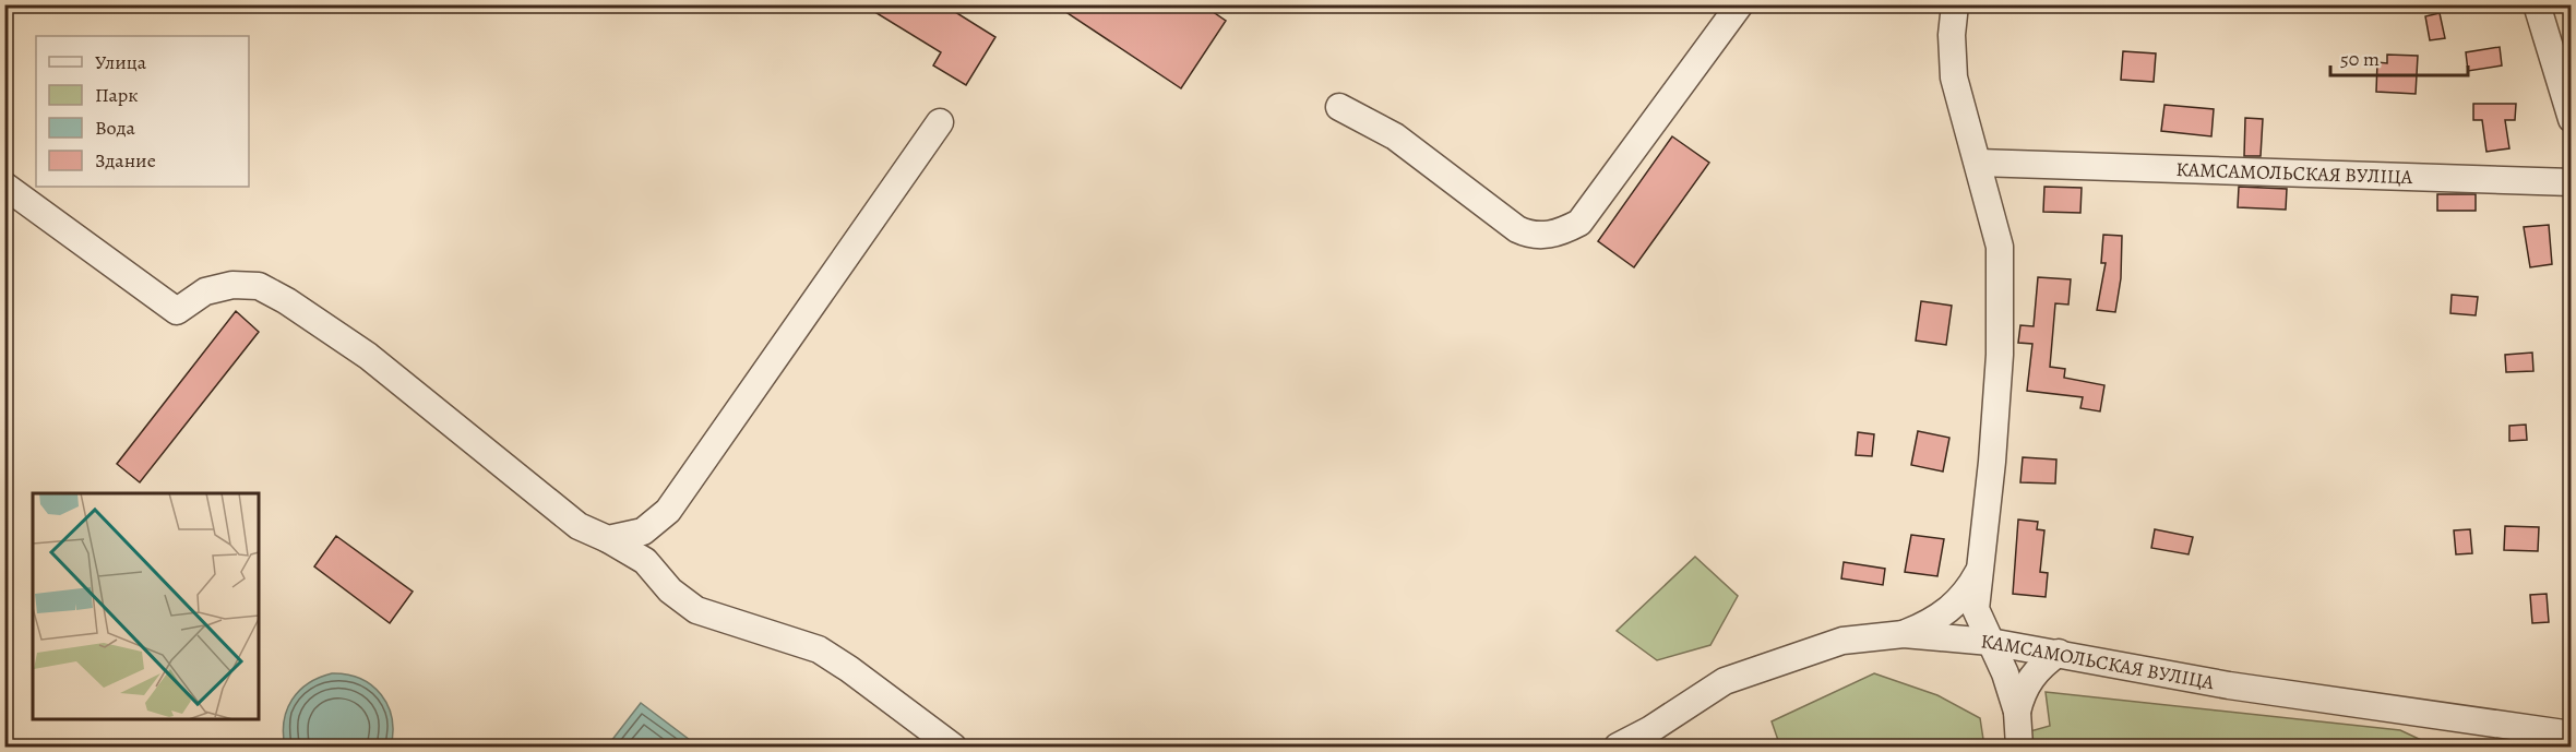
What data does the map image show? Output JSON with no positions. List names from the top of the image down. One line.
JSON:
{"streets":{"street":["КАМСАМОЛЬСКАЯ ВУЛІЦА"]},"legend":["Улица","Парк","Вода","Здание"],"scale_bar":"50 m"}
